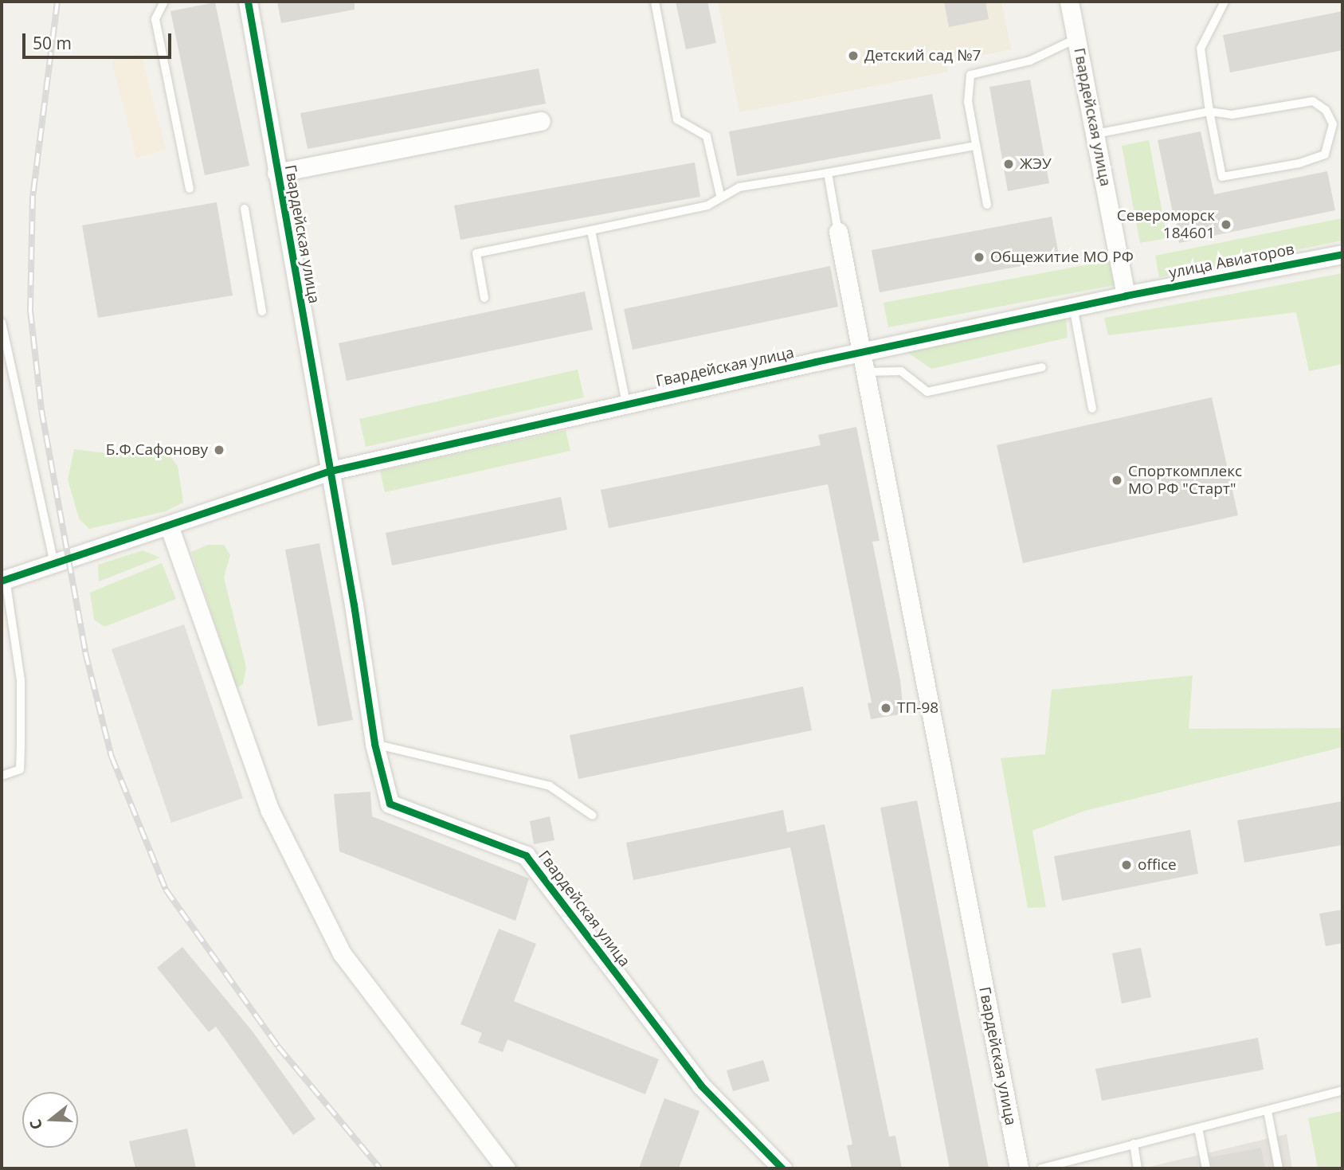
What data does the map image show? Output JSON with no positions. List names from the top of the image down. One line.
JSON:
{"streets":{"street":["Гвардейская улица","улица Авиаторов"]},"crossings":[["Гвардейская улица","улица Авиаторов"]],"places":["Детский сад №7","ЖЭУ","Североморск 184601","Общежитие МО РФ","Б.Ф.Сафонову","Спорткомплекс МО РФ \"Старт\"","ТП-98","office"],"scale_bar":"50 m","north":"left"}
